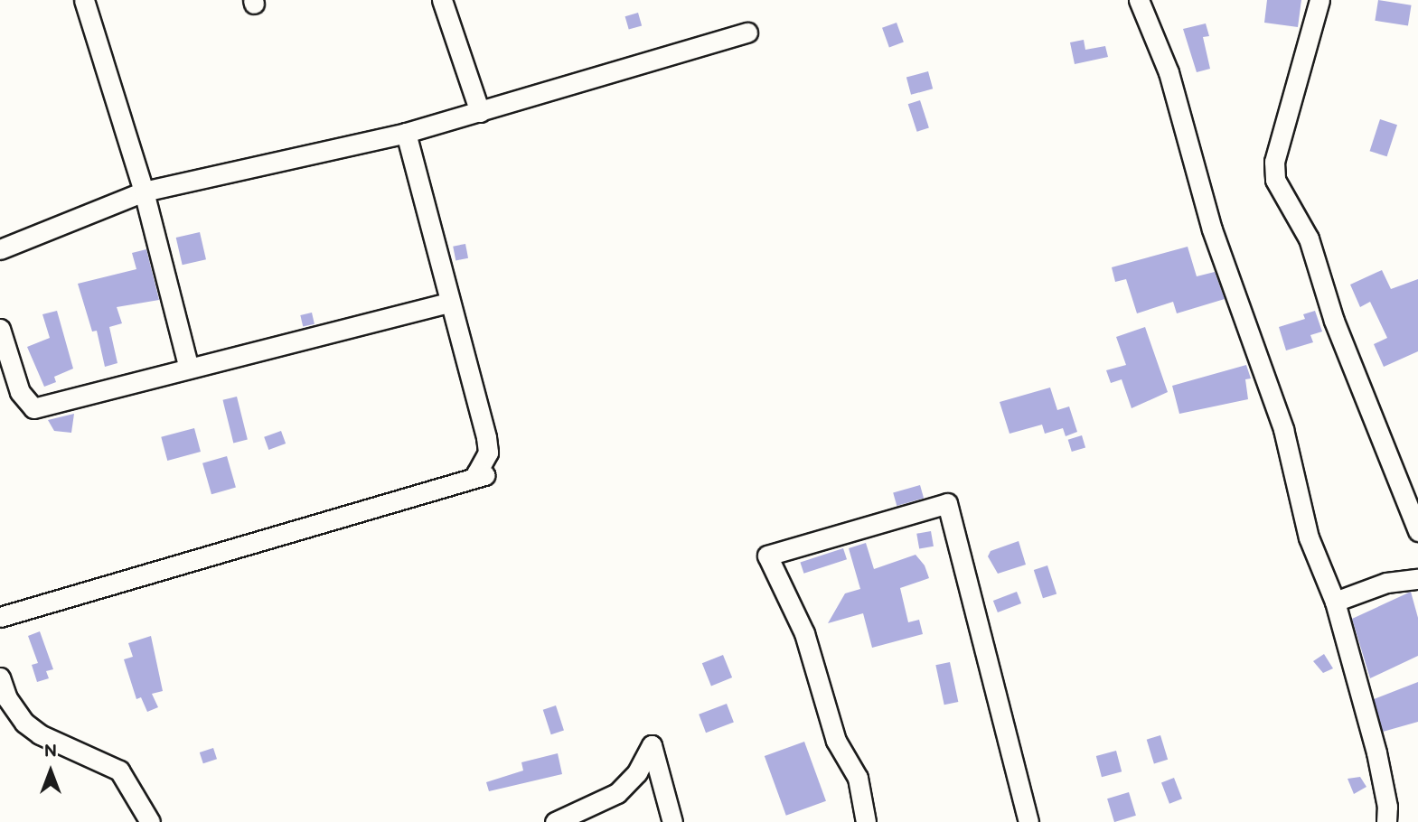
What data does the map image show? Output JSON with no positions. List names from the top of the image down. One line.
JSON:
{"north":"top"}
